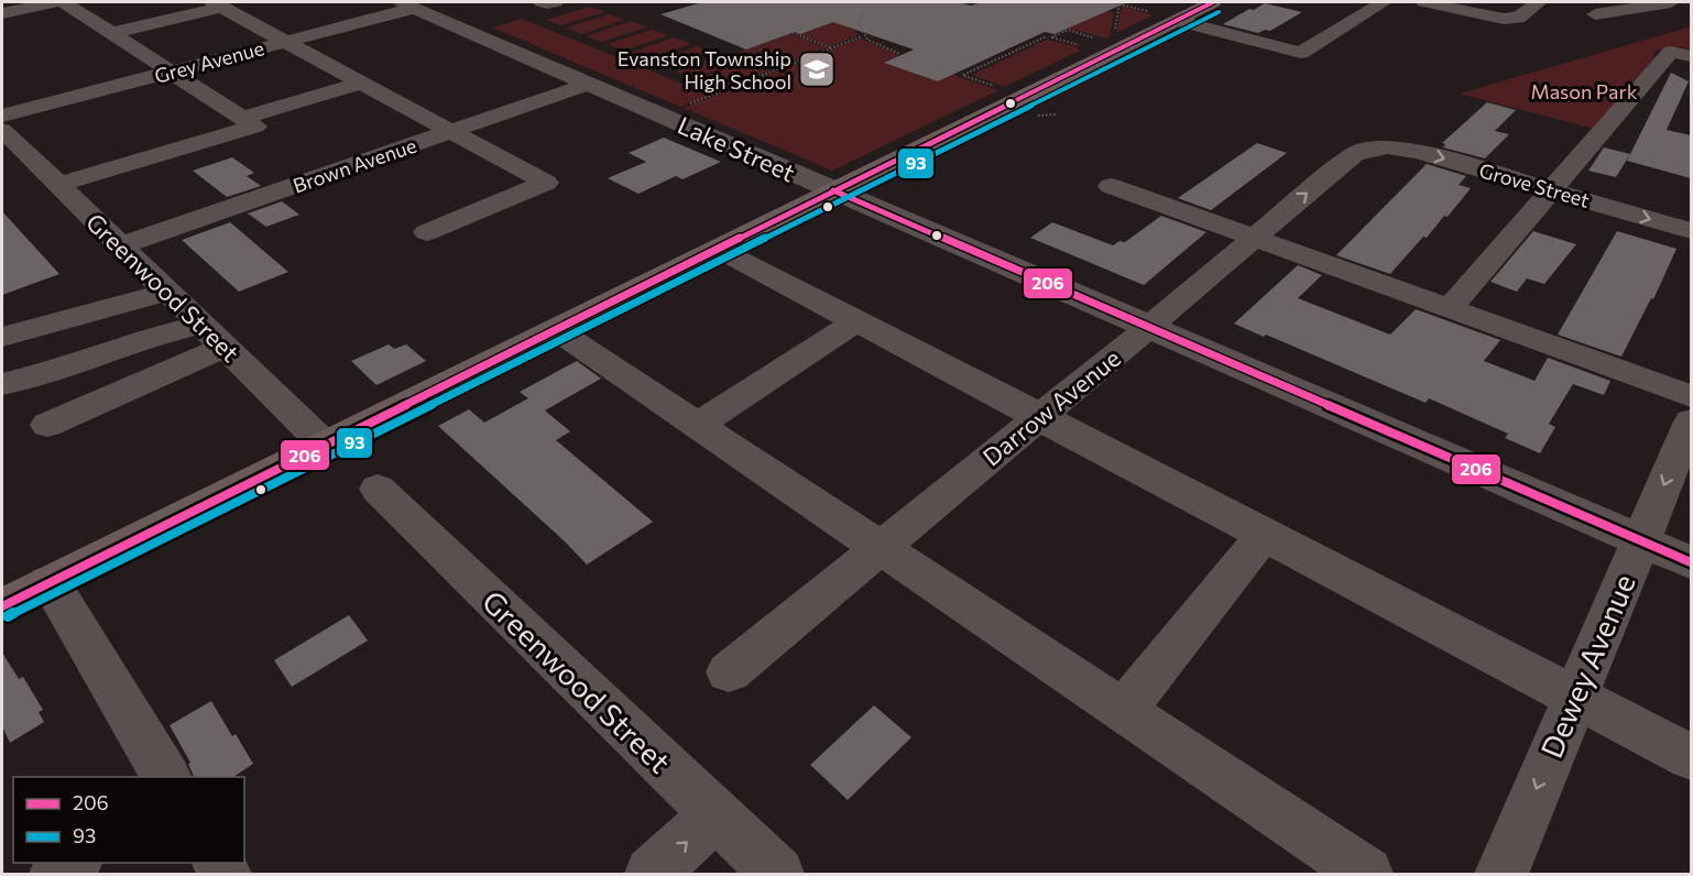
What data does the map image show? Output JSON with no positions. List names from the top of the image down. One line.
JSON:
{"streets":{"street":["Grey Avenue","Lake Street","Brown Avenue","Grove Street","Greenwood Street","Darrow Avenue","Dewey Avenue"]},"crossings":[["Grey Avenue","Lake Street"],["Grey Avenue","Greenwood Street"],["Lake Street","Brown Avenue"],["Lake Street","Darrow Avenue"],["Lake Street","Dewey Avenue"],["Brown Avenue","Greenwood Street"],["Grove Street","Darrow Avenue"]],"one_way":["Dewey Avenue"],"parks":["Mason Park"],"places":{"school or university":["Evanston Township High School"]},"lines":["transit line 206","transit line 93"],"legend":["206","93"]}
